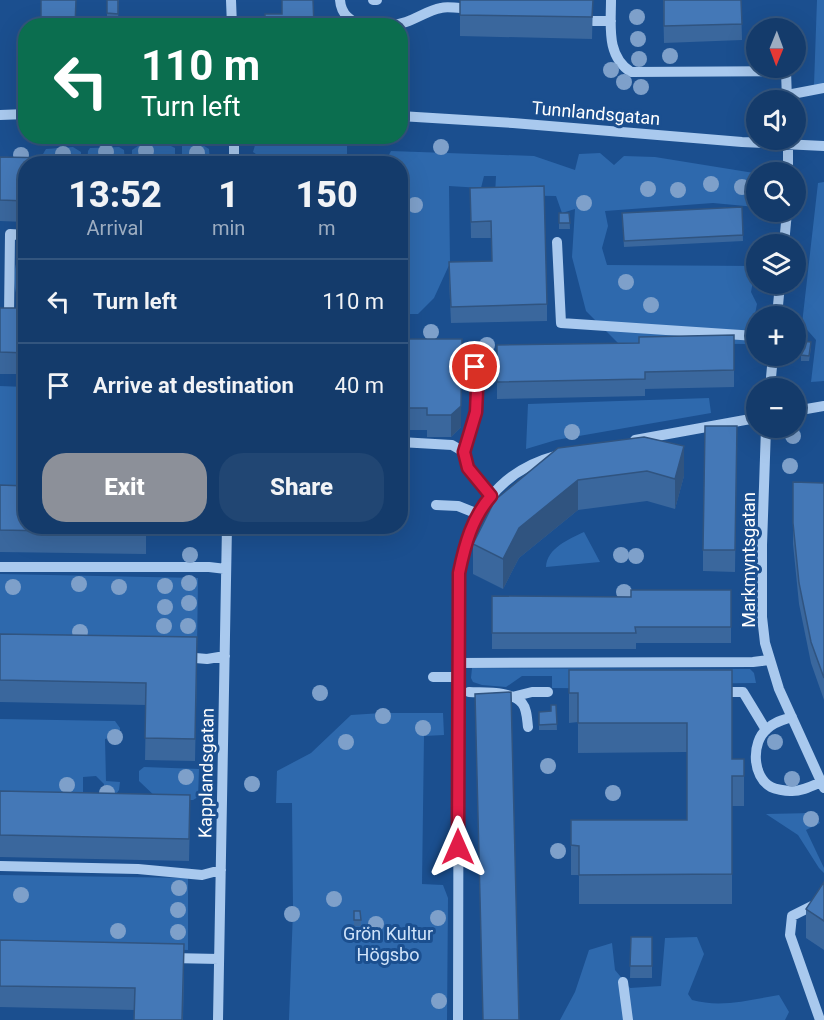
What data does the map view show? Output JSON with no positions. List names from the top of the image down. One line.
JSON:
{"streets":{"street":["Tunnlandsgatan","Markmyntsgatan","Kapplandsgatan"]},"parks":["Grön Kultur Högsbo"],"north":"bottom","page":{"map_buttons":["+","−"],"turn":["110 m","Turn left"],"eta":["13:52","Arrival","1","min","150","m"],"list":[{"name":"Turn left","value":"110 m"},{"name":"Arrive at destination","value":"40 m"}],"buttons":["Exit","Share"]}}
